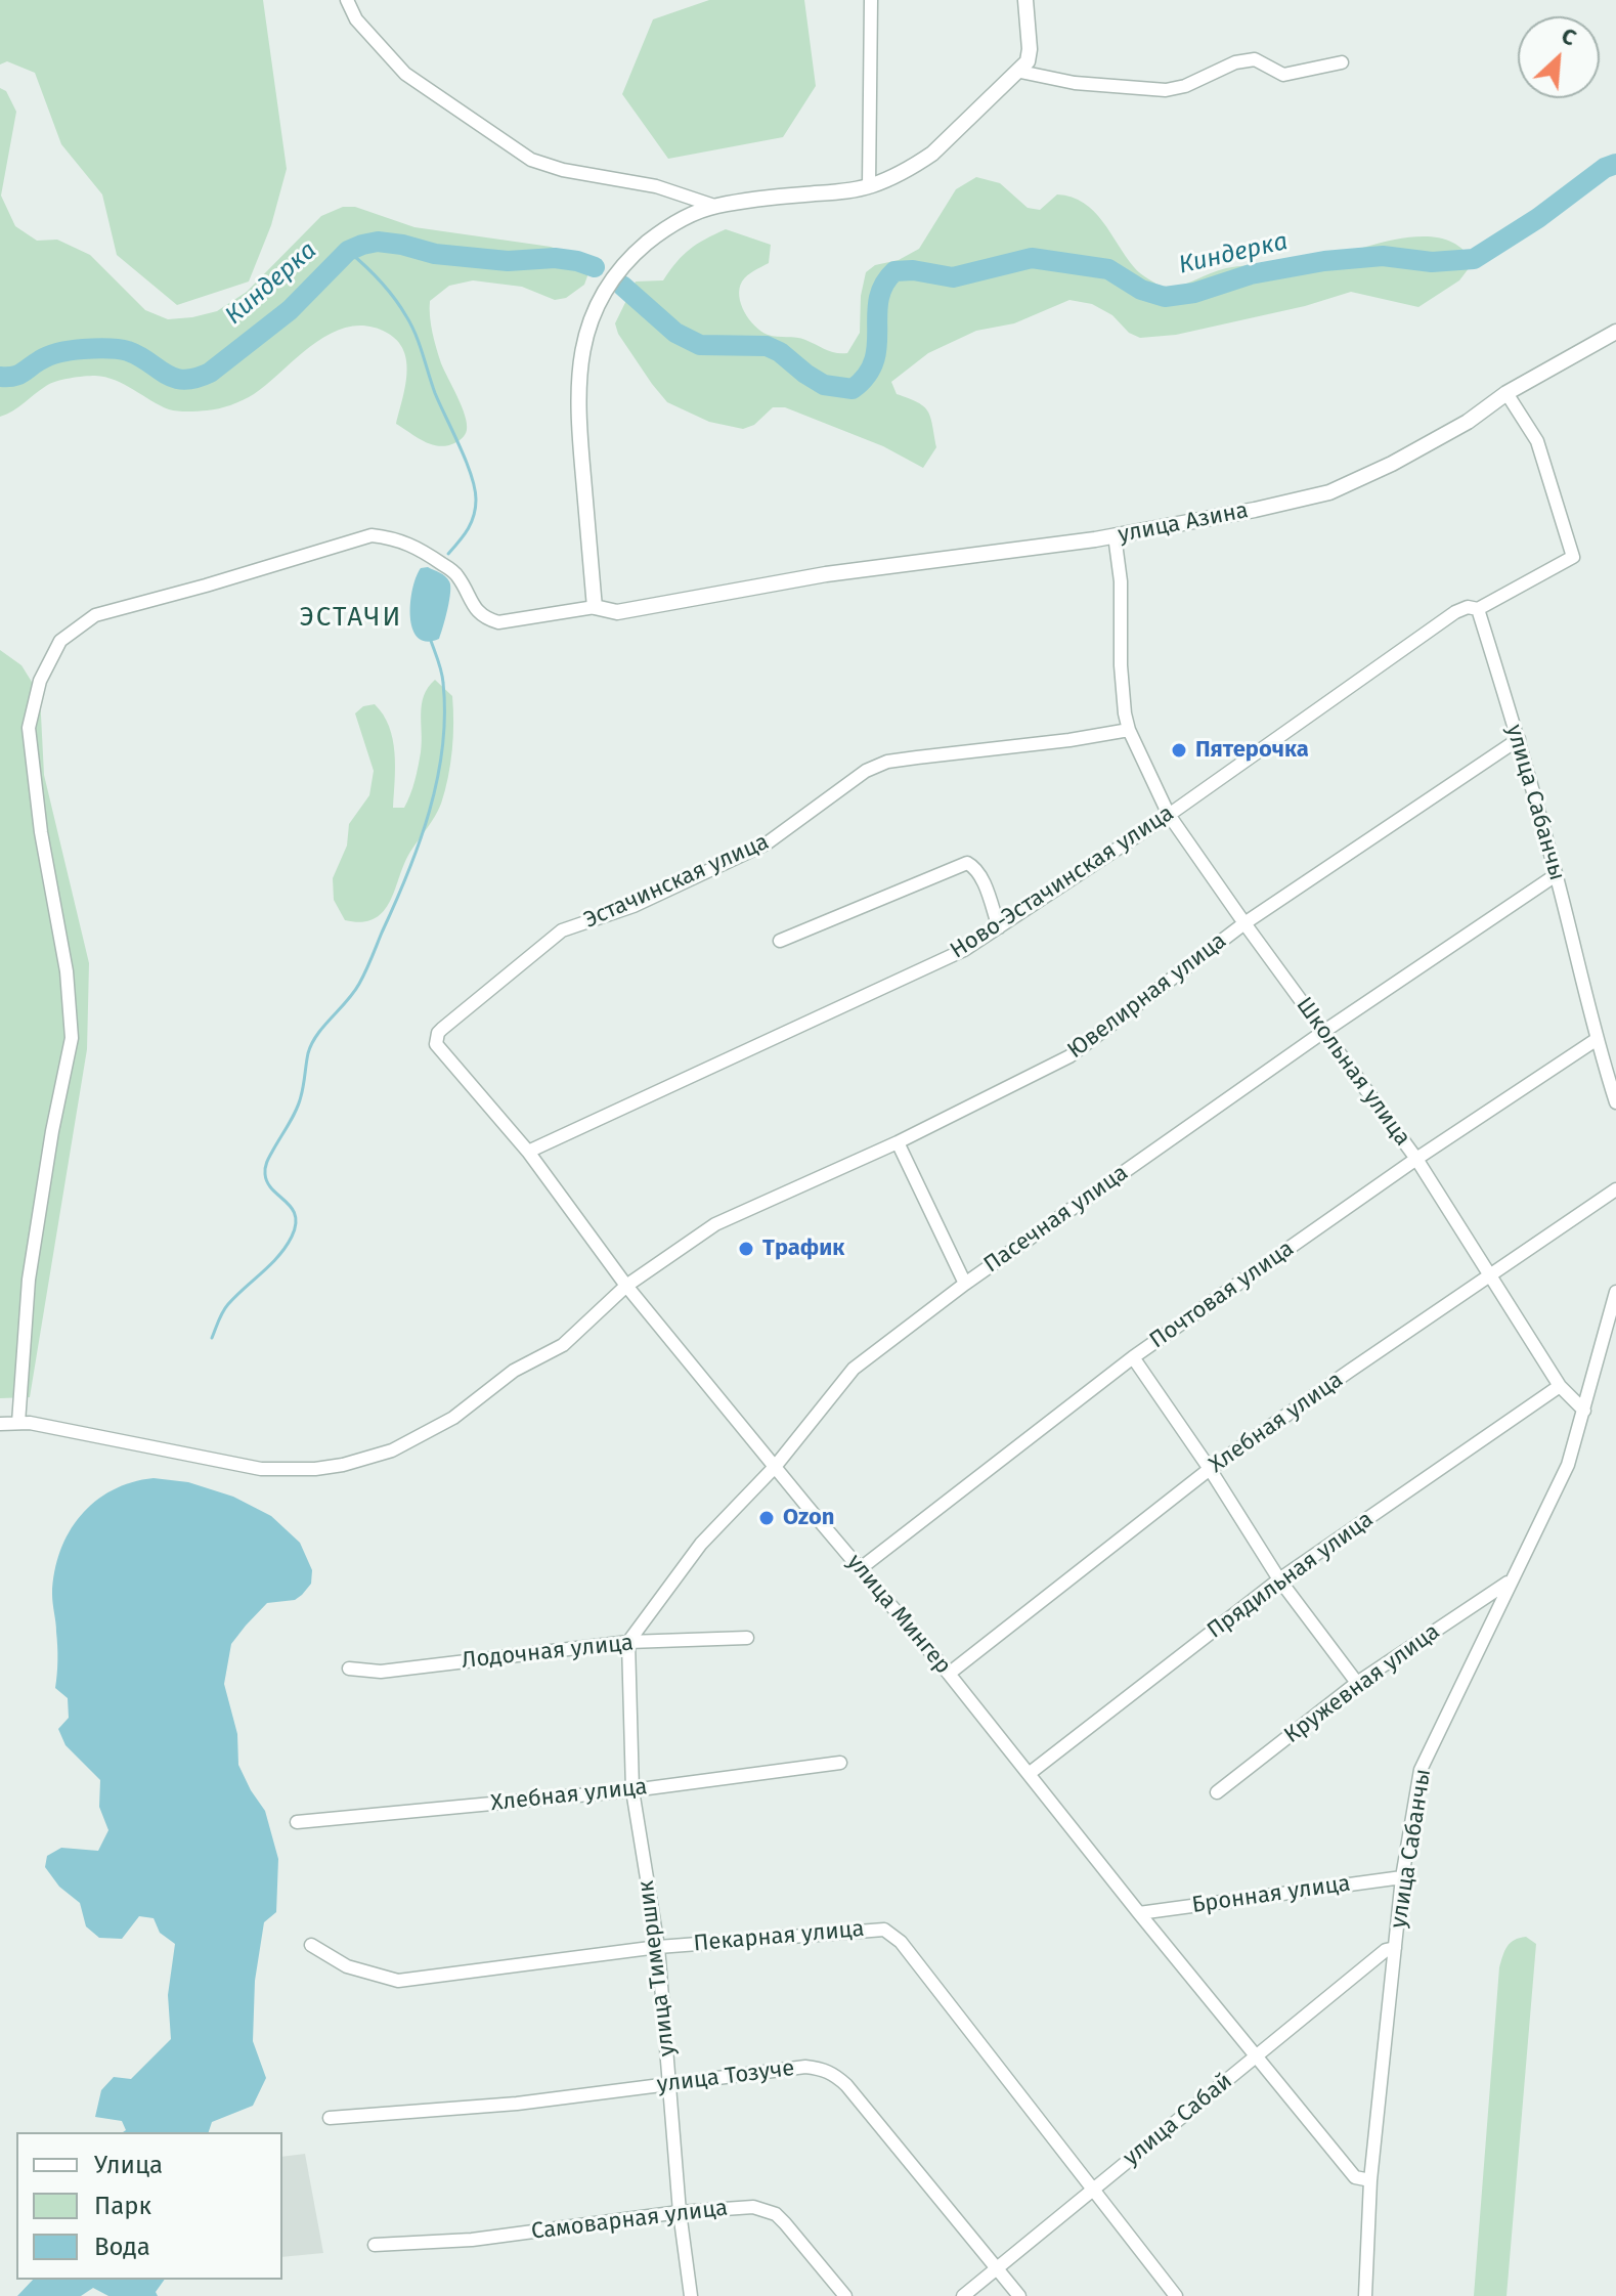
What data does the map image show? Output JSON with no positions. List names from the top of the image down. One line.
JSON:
{"streets":{"street":["улица Азина","улица Сабанчы","Эстачинская улица","Ново-Эстачинская улица","Ювелирная улица","Школьная улица","Пасечная улица","Почтовая улица","Хлебная улица","Прядильная улица","улица Мингер","Лодочная улица","Кружевная улица","Бронная улица","Пекарная улица","улица Тимершик","улица Тозуче","улица Сабай","Самоварная улица"]},"crossings":[["улица Азина","Школьная улица"],["улица Сабанчы","Ново-Эстачинская улица"],["улица Сабанчы","Ювелирная улица"],["улица Сабанчы","Школьная улица"],["улица Сабанчы","Пасечная улица"],["улица Сабанчы","Почтовая улица"],["улица Сабанчы","улица Мингер"],["улица Сабанчы","Кружевная улица"],["улица Сабанчы","Бронная улица"],["улица Сабанчы","улица Сабай"],["Эстачинская улица","Школьная улица"],["Эстачинская улица","улица Мингер"],["Ново-Эстачинская улица","Школьная улица"],["Ново-Эстачинская улица","улица Мингер"],["Ювелирная улица","Школьная улица"],["Ювелирная улица","улица Мингер"],["Школьная улица","Пасечная улица"],["Школьная улица","Почтовая улица"],["Школьная улица","Хлебная улица"],["Школьная улица","Прядильная улица"],["Пасечная улица","улица Мингер"],["Пасечная улица","Лодочная улица"],["Пасечная улица","улица Тимершик"],["Почтовая улица","улица Мингер"],["Хлебная улица","улица Мингер"],["Хлебная улица","улица Тимершик"],["Прядильная улица","улица Мингер"],["улица Мингер","Бронная улица"],["улица Мингер","улица Сабай"],["Лодочная улица","улица Тимершик"],["Пекарная улица","улица Тимершик"],["Пекарная улица","улица Сабай"],["улица Тимершик","улица Тозуче"],["улица Тимершик","Самоварная улица"],["улица Тозуче","улица Сабай"]],"districts":["ЭСТАЧИ"],"water":["Киндерка"],"places":["Пятерочка","Трафик","Ozon"],"legend":["Улица","Парк","Вода"],"north":"top right"}
